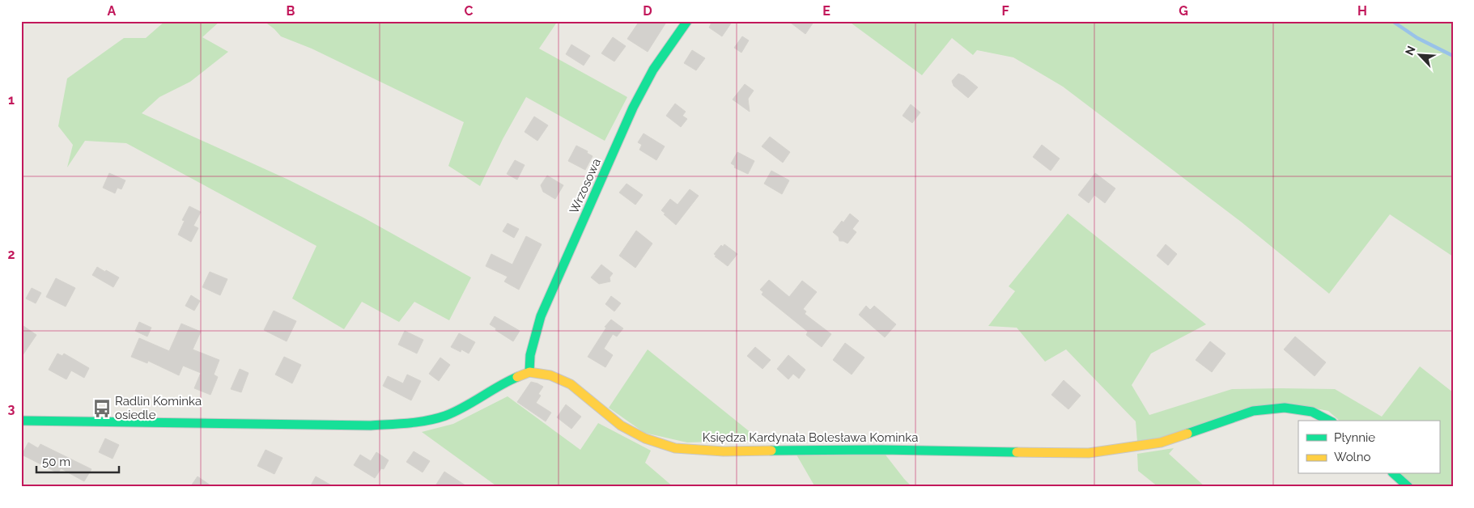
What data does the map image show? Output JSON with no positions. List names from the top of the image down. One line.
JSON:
{"streets":{"street":["Wrzosowa","Księdza Kardynała Bolesława Kominka"]},"crossings":[["Wrzosowa","Księdza Kardynała Bolesława Kominka"]],"places":{"bus stop":["Radlin Kominka osiedle"]},"legend":["Płynnie","Wolno"],"scale_bar":"50 m","north":"top left","grid":{"columns":["A","B","C","D","E","F","G","H"],"rows":["1","2","3"]}}
